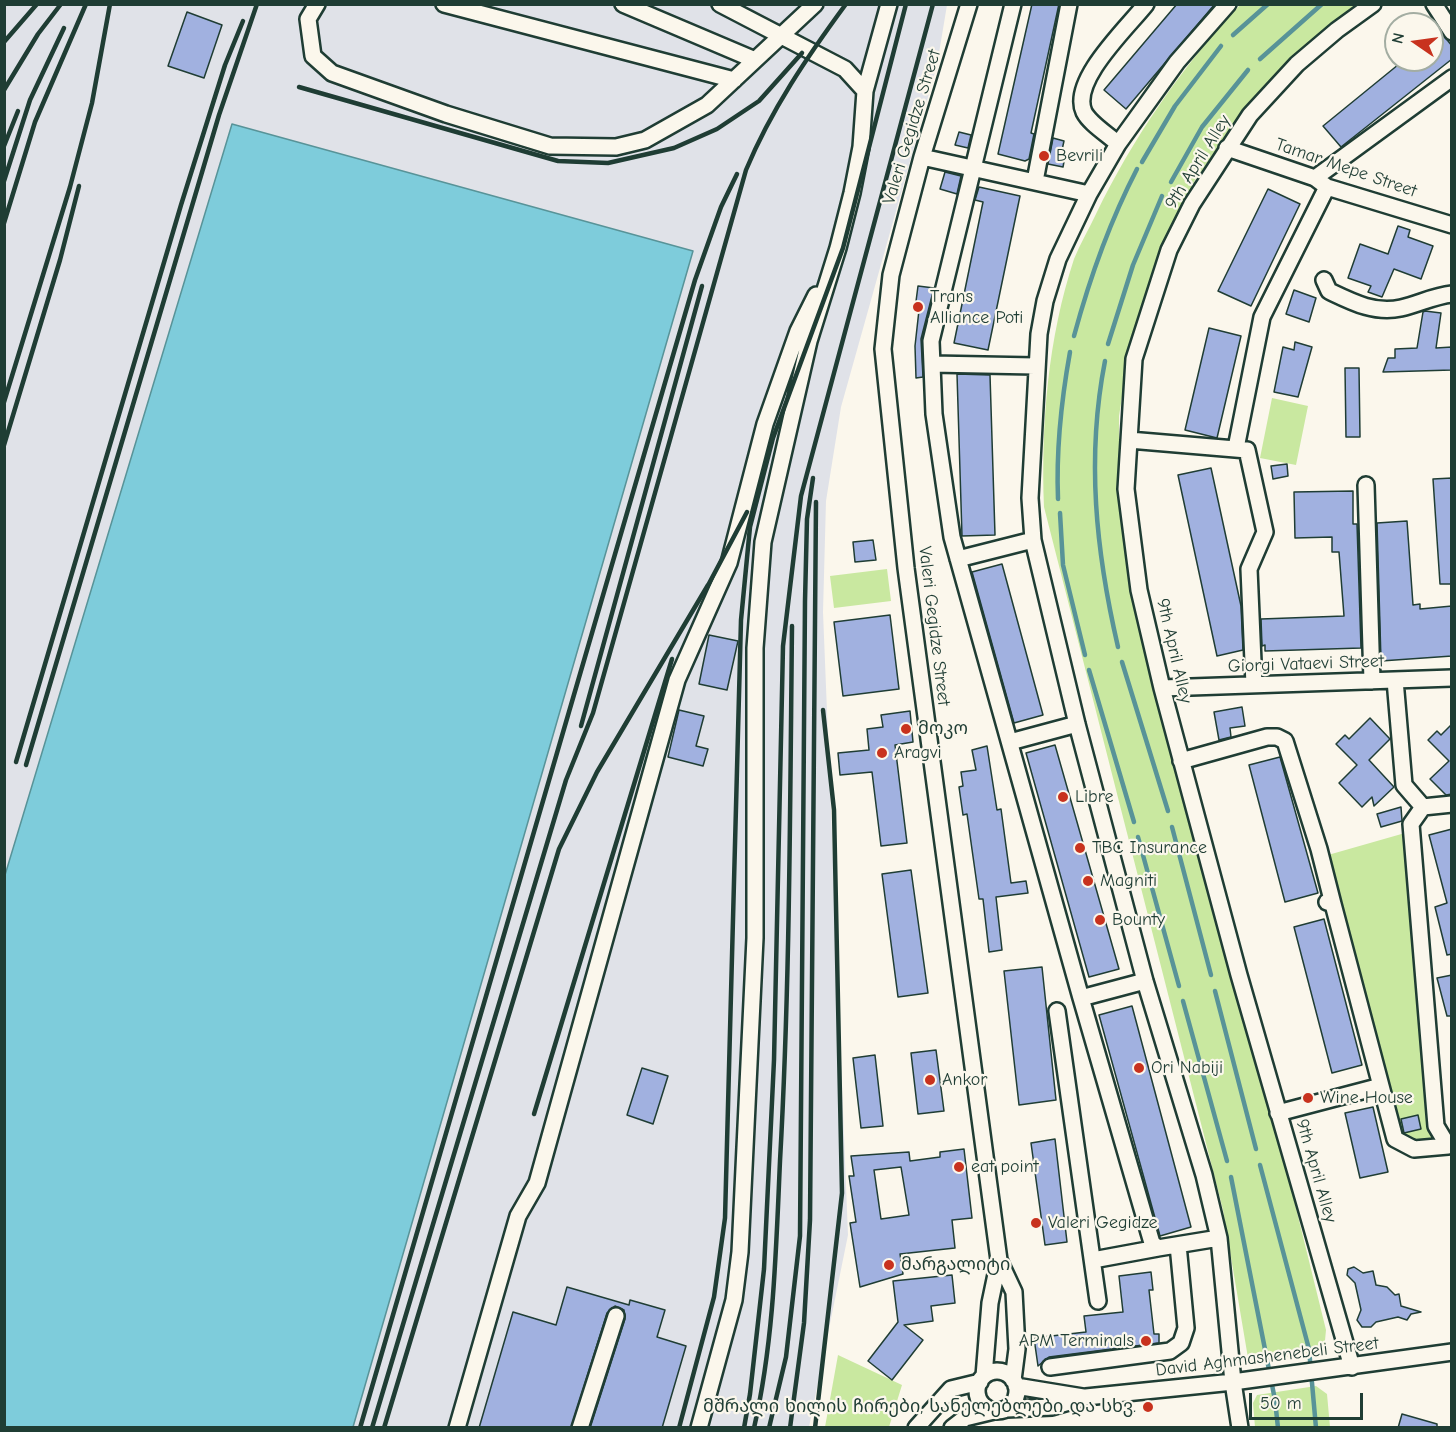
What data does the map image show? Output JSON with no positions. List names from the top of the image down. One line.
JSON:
{"streets":{"street":["Valeri Gegidze Street","9th April Alley","Tamar Mepe Street","Giorgi Vataevi Street","David Aghmashenebeli Street"]},"crossings":[["Valeri Gegidze Street","David Aghmashenebeli Street"],["9th April Alley","Tamar Mepe Street"],["9th April Alley","Giorgi Vataevi Street"],["9th April Alley","David Aghmashenebeli Street"]],"places":["Bevrili","Trans Alliance Poti","მოკო","Aragvi","Libre","TBC Insurance","Magniti","Bounty","Ori Nabiji","Ankor","Wine House","eat point","Valeri Gegidze","მარგალიტი","APM Terminals","მშრალი ხილის ჩირები, სანელებლები და სხვ."],"scale_bar":"50 m","north":"left"}
